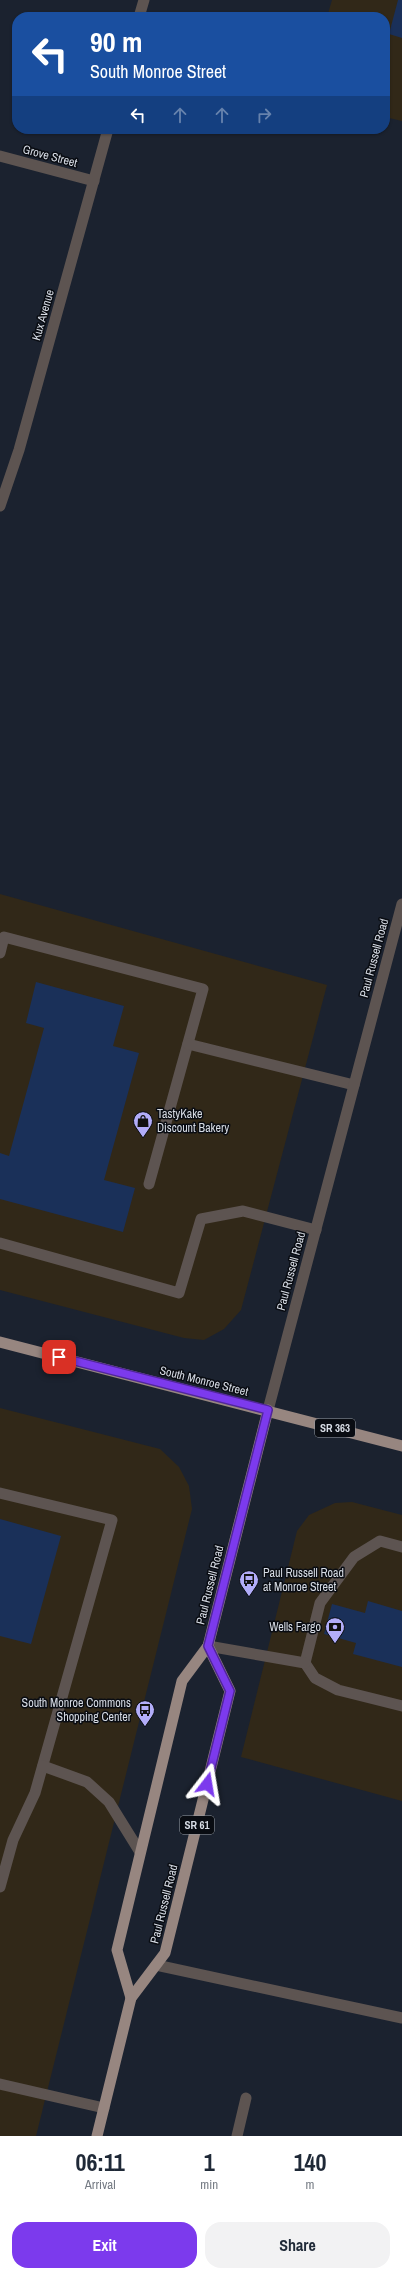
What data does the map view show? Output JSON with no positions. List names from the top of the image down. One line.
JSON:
{"streets":{"main road":["Paul Russell Road","South Monroe Street","SR 363","SR 61"],"street":["Grove Street","Kux Avenue"]},"crossings":[["Grove Street","Kux Avenue"],["Paul Russell Road","South Monroe Street"]],"places":{"shop":["TastyKake Discount Bakery"],"bus stop":["Paul Russell Road at Monroe Street","South Monroe Commons Shopping Center"],"bank":["Wells Fargo"]},"page":{"turn":["90 m","South Monroe Street"],"eta":["06:11","Arrival","1","min","140","m"],"buttons":["Exit","Share"]}}
